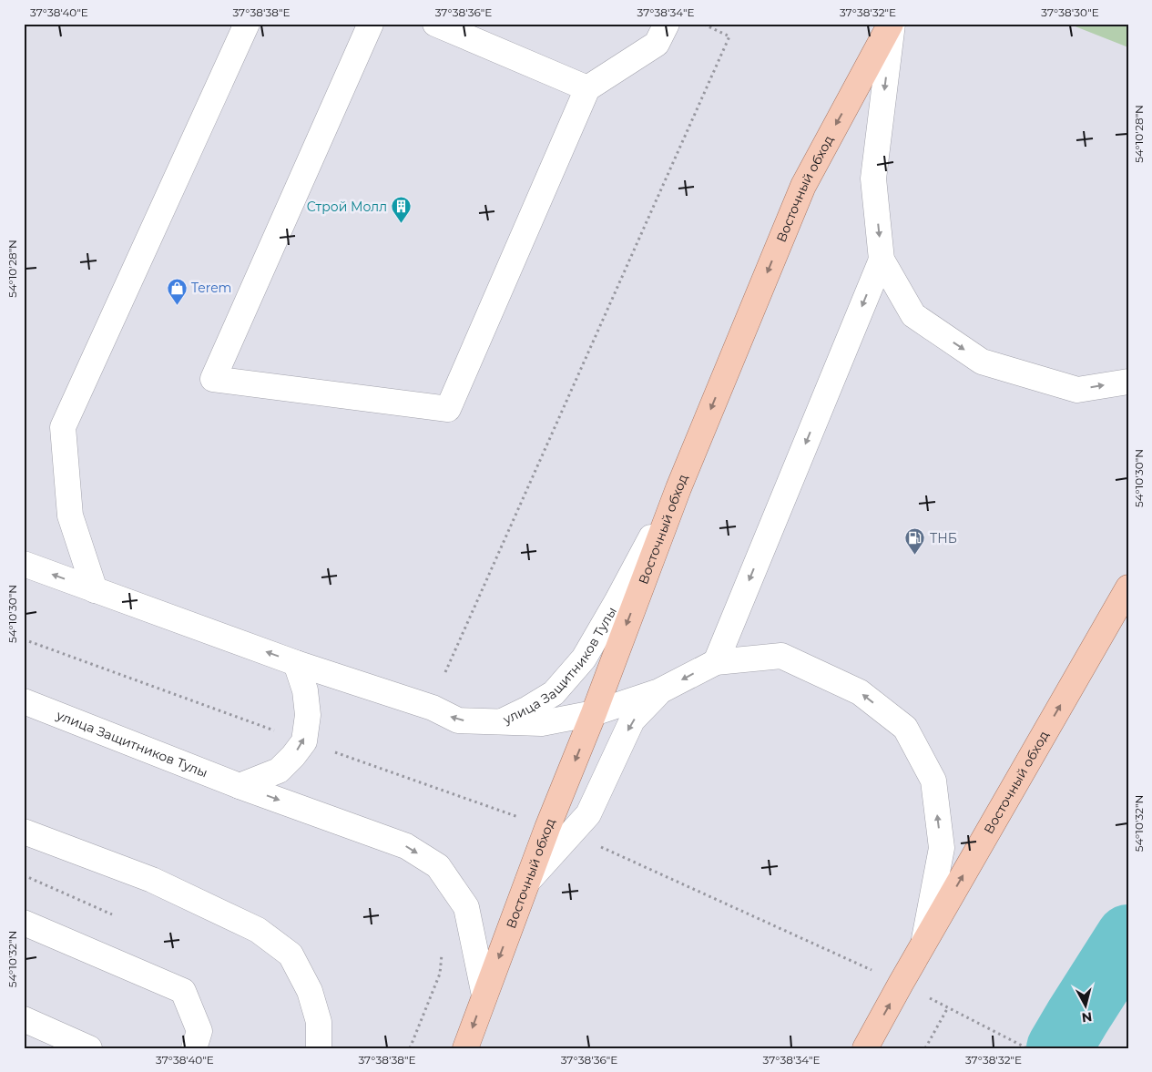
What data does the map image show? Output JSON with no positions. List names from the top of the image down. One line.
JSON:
{"streets":{"main road":["Восточный обход"],"street":["улица Защитников Тулы"]},"crossings":[["Восточный обход","улица Защитников Тулы"]],"places":{"building":["Строй Молл"],"shop":["Terem"],"fuel station":["ТНБ"]},"north":"bottom","coordinates":["37°38'40\"E","37°38'38\"E","37°38'36\"E","37°38'34\"E","37°38'32\"E","37°38'30\"E","54°10'28\"N","54°10'30\"N","54°10'32\"N"]}
